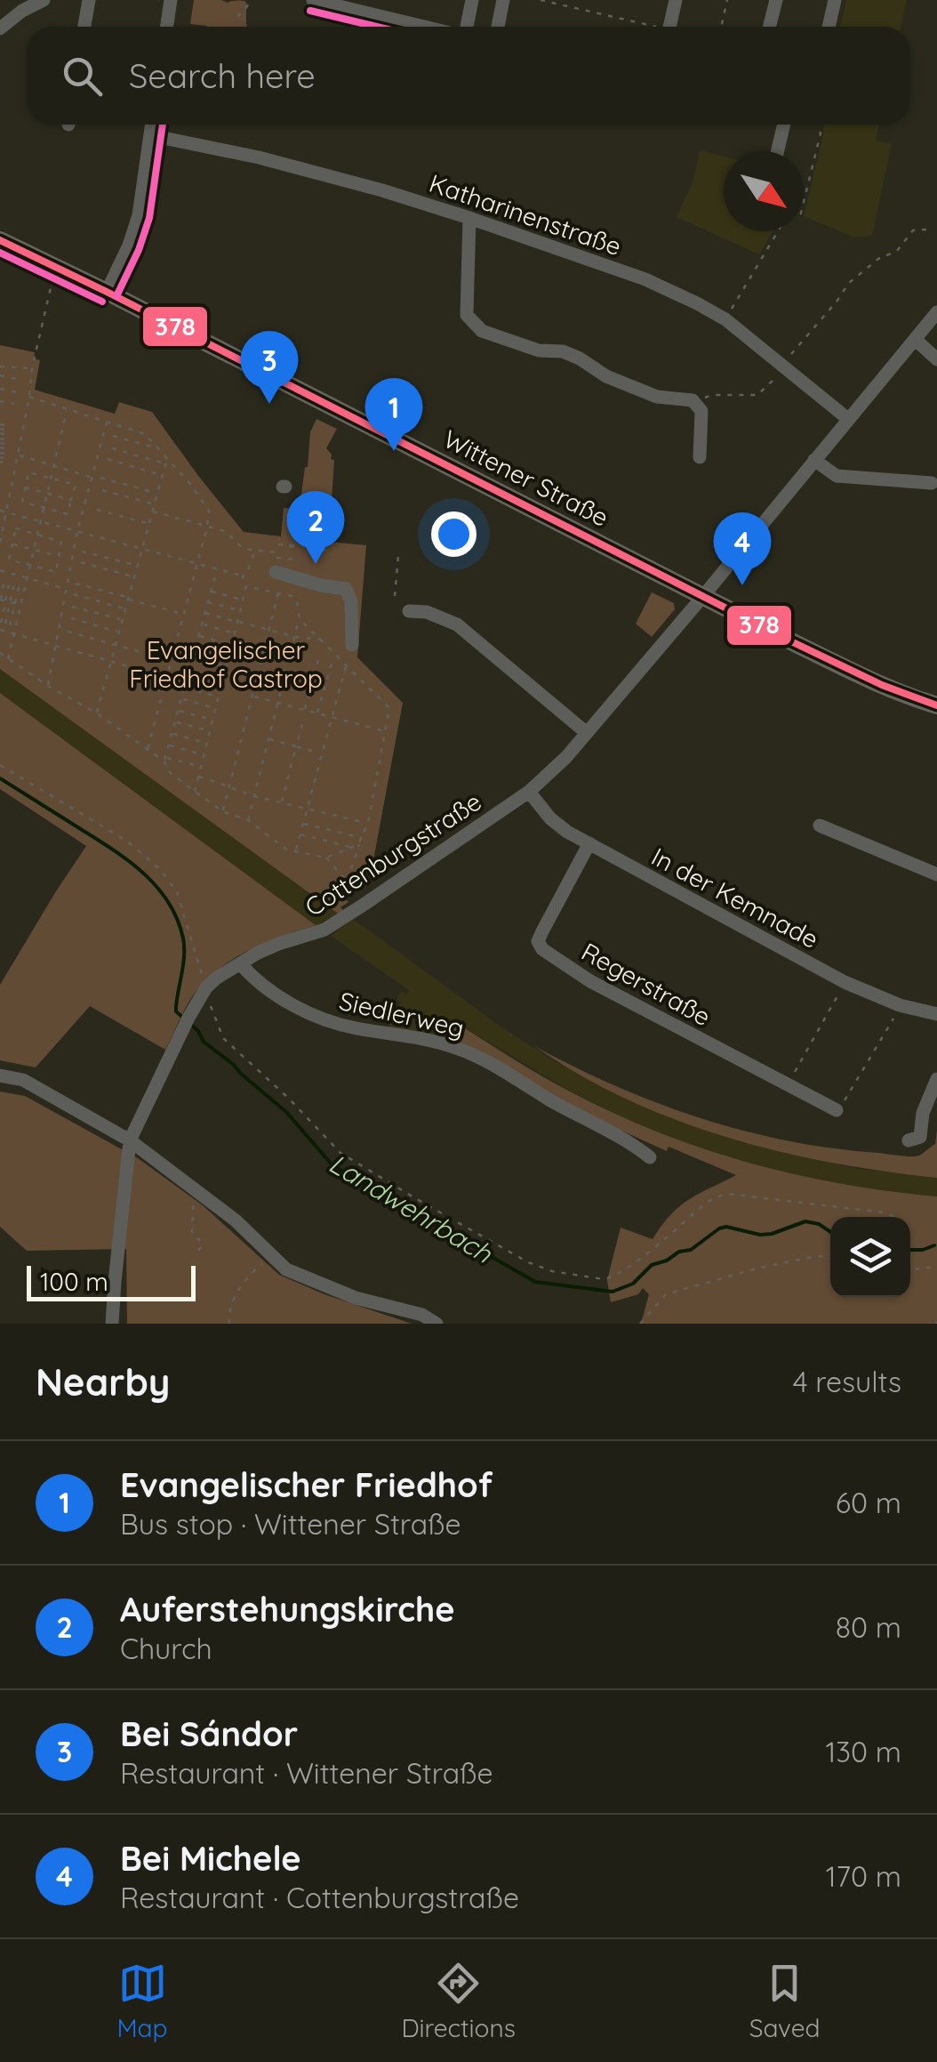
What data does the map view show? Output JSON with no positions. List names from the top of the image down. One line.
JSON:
{"streets":{"main road":["Wittener Straße"],"street":["Katharinenstraße","Cottenburgstraße","In der Kemnade","Regerstraße","Siedlerweg"]},"crossings":[["Katharinenstraße","Cottenburgstraße"],["Wittener Straße","Cottenburgstraße"],["Cottenburgstraße","In der Kemnade"],["Cottenburgstraße","Siedlerweg"],["In der Kemnade","Regerstraße"]],"water":["Landwehrbach"],"parks":["Evangelischer Friedhof Castrop"],"lines":["transit line 378"],"scale_bar":"100 m","north":"bottom right","page":{"search":"Search here","pins":["3","1","2","4"],"scale":"100 m","heading":["Nearby","4 results"],"list":[{"mark":"1","name":"Evangelischer Friedhof","note":"Bus stop · Wittener Straße","value":"60 m"},{"mark":"2","name":"Auferstehungskirche","note":"Church","value":"80 m"},{"mark":"3","name":"Bei Sándor","note":"Restaurant · Wittener Straße","value":"130 m"},{"mark":"4","name":"Bei Michele","note":"Restaurant · Cottenburgstraße","value":"170 m"}],"nav":["Map","Directions","Saved"]}}
